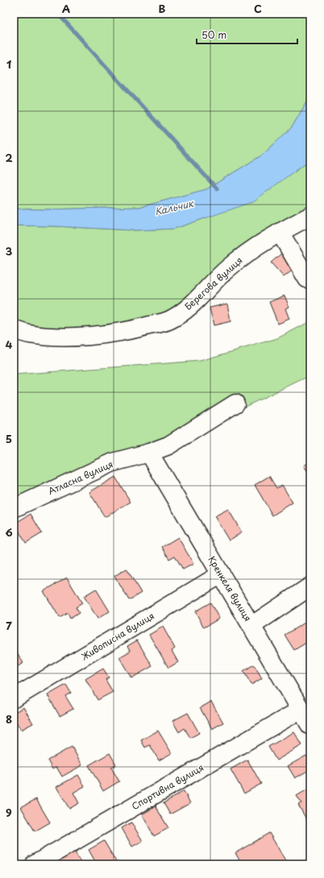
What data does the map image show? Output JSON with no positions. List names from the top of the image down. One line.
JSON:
{"streets":{"street":["Берегова вулиця","Атласна вулиця","Кренкеля вулиця","Живописна вулиця","Спортивна вулиця"]},"crossings":[["Атласна вулиця","Кренкеля вулиця"],["Кренкеля вулиця","Живописна вулиця"],["Кренкеля вулиця","Спортивна вулиця"]],"water":["Кальчик"],"scale_bar":"50 m","grid":{"columns":["A","B","C"],"rows":["1","2","3","4","5","6","7","8","9"]}}
